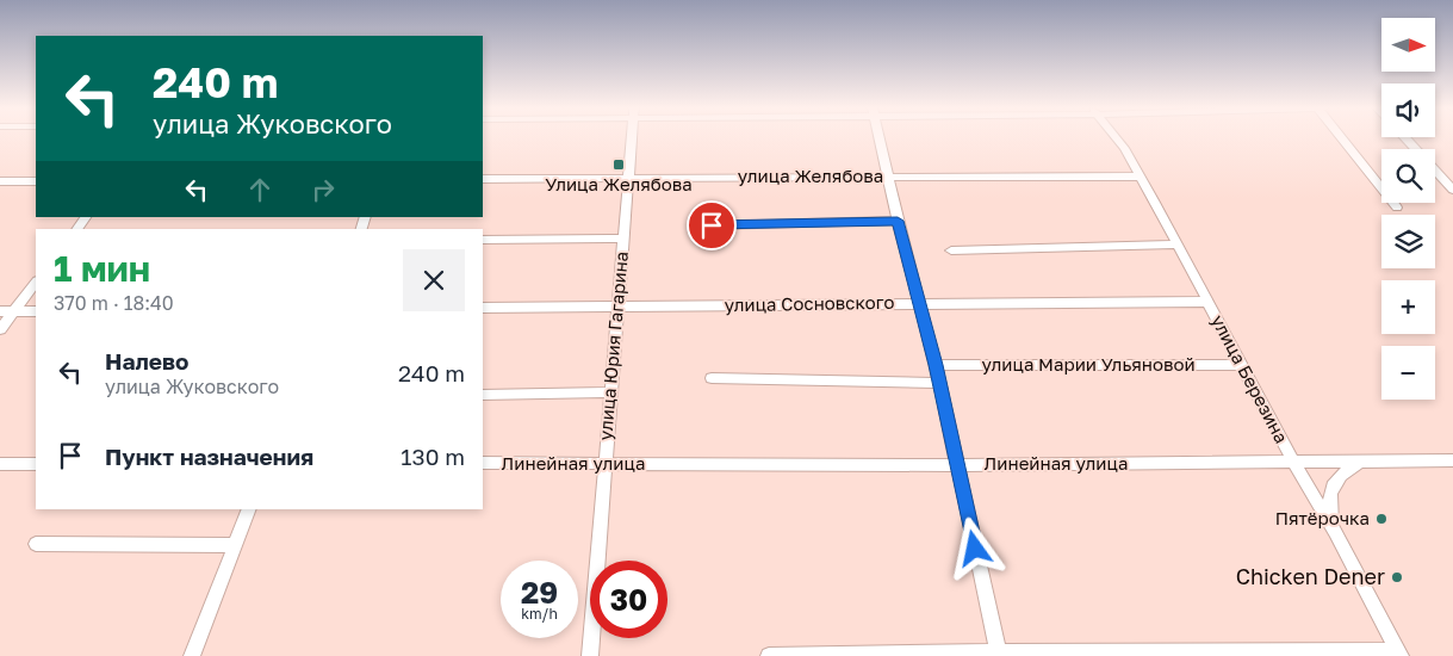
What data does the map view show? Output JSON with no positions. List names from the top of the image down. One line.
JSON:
{"streets":{"street":["улица Желябова","улица Сосновского","улица Юрия Гагарина","улица Марии Ульяновой","улица Березина","Линейная улица"]},"crossings":[["улица Желябова","улица Юрия Гагарина"],["улица Желябова","улица Березина"],["улица Сосновского","улица Юрия Гагарина"],["улица Сосновского","улица Березина"],["улица Юрия Гагарина","Линейная улица"],["улица Марии Ульяновой","улица Березина"],["улица Березина","Линейная улица"]],"places":{"transit":["Улица Желябова"],"other":["Пятёрочка","Chicken Dener"]},"north":"right","page":{"map_buttons":["+","−"],"turn":["240 m","улица Жуковского"],"heading":["1 мин","370 m · 18:40"],"list":[{"name":"Налево","note":"улица Жуковского","value":"240 m"},{"name":"Пункт назначения","value":"130 m"}],"speed":"29 km/h","limit":"30"}}
